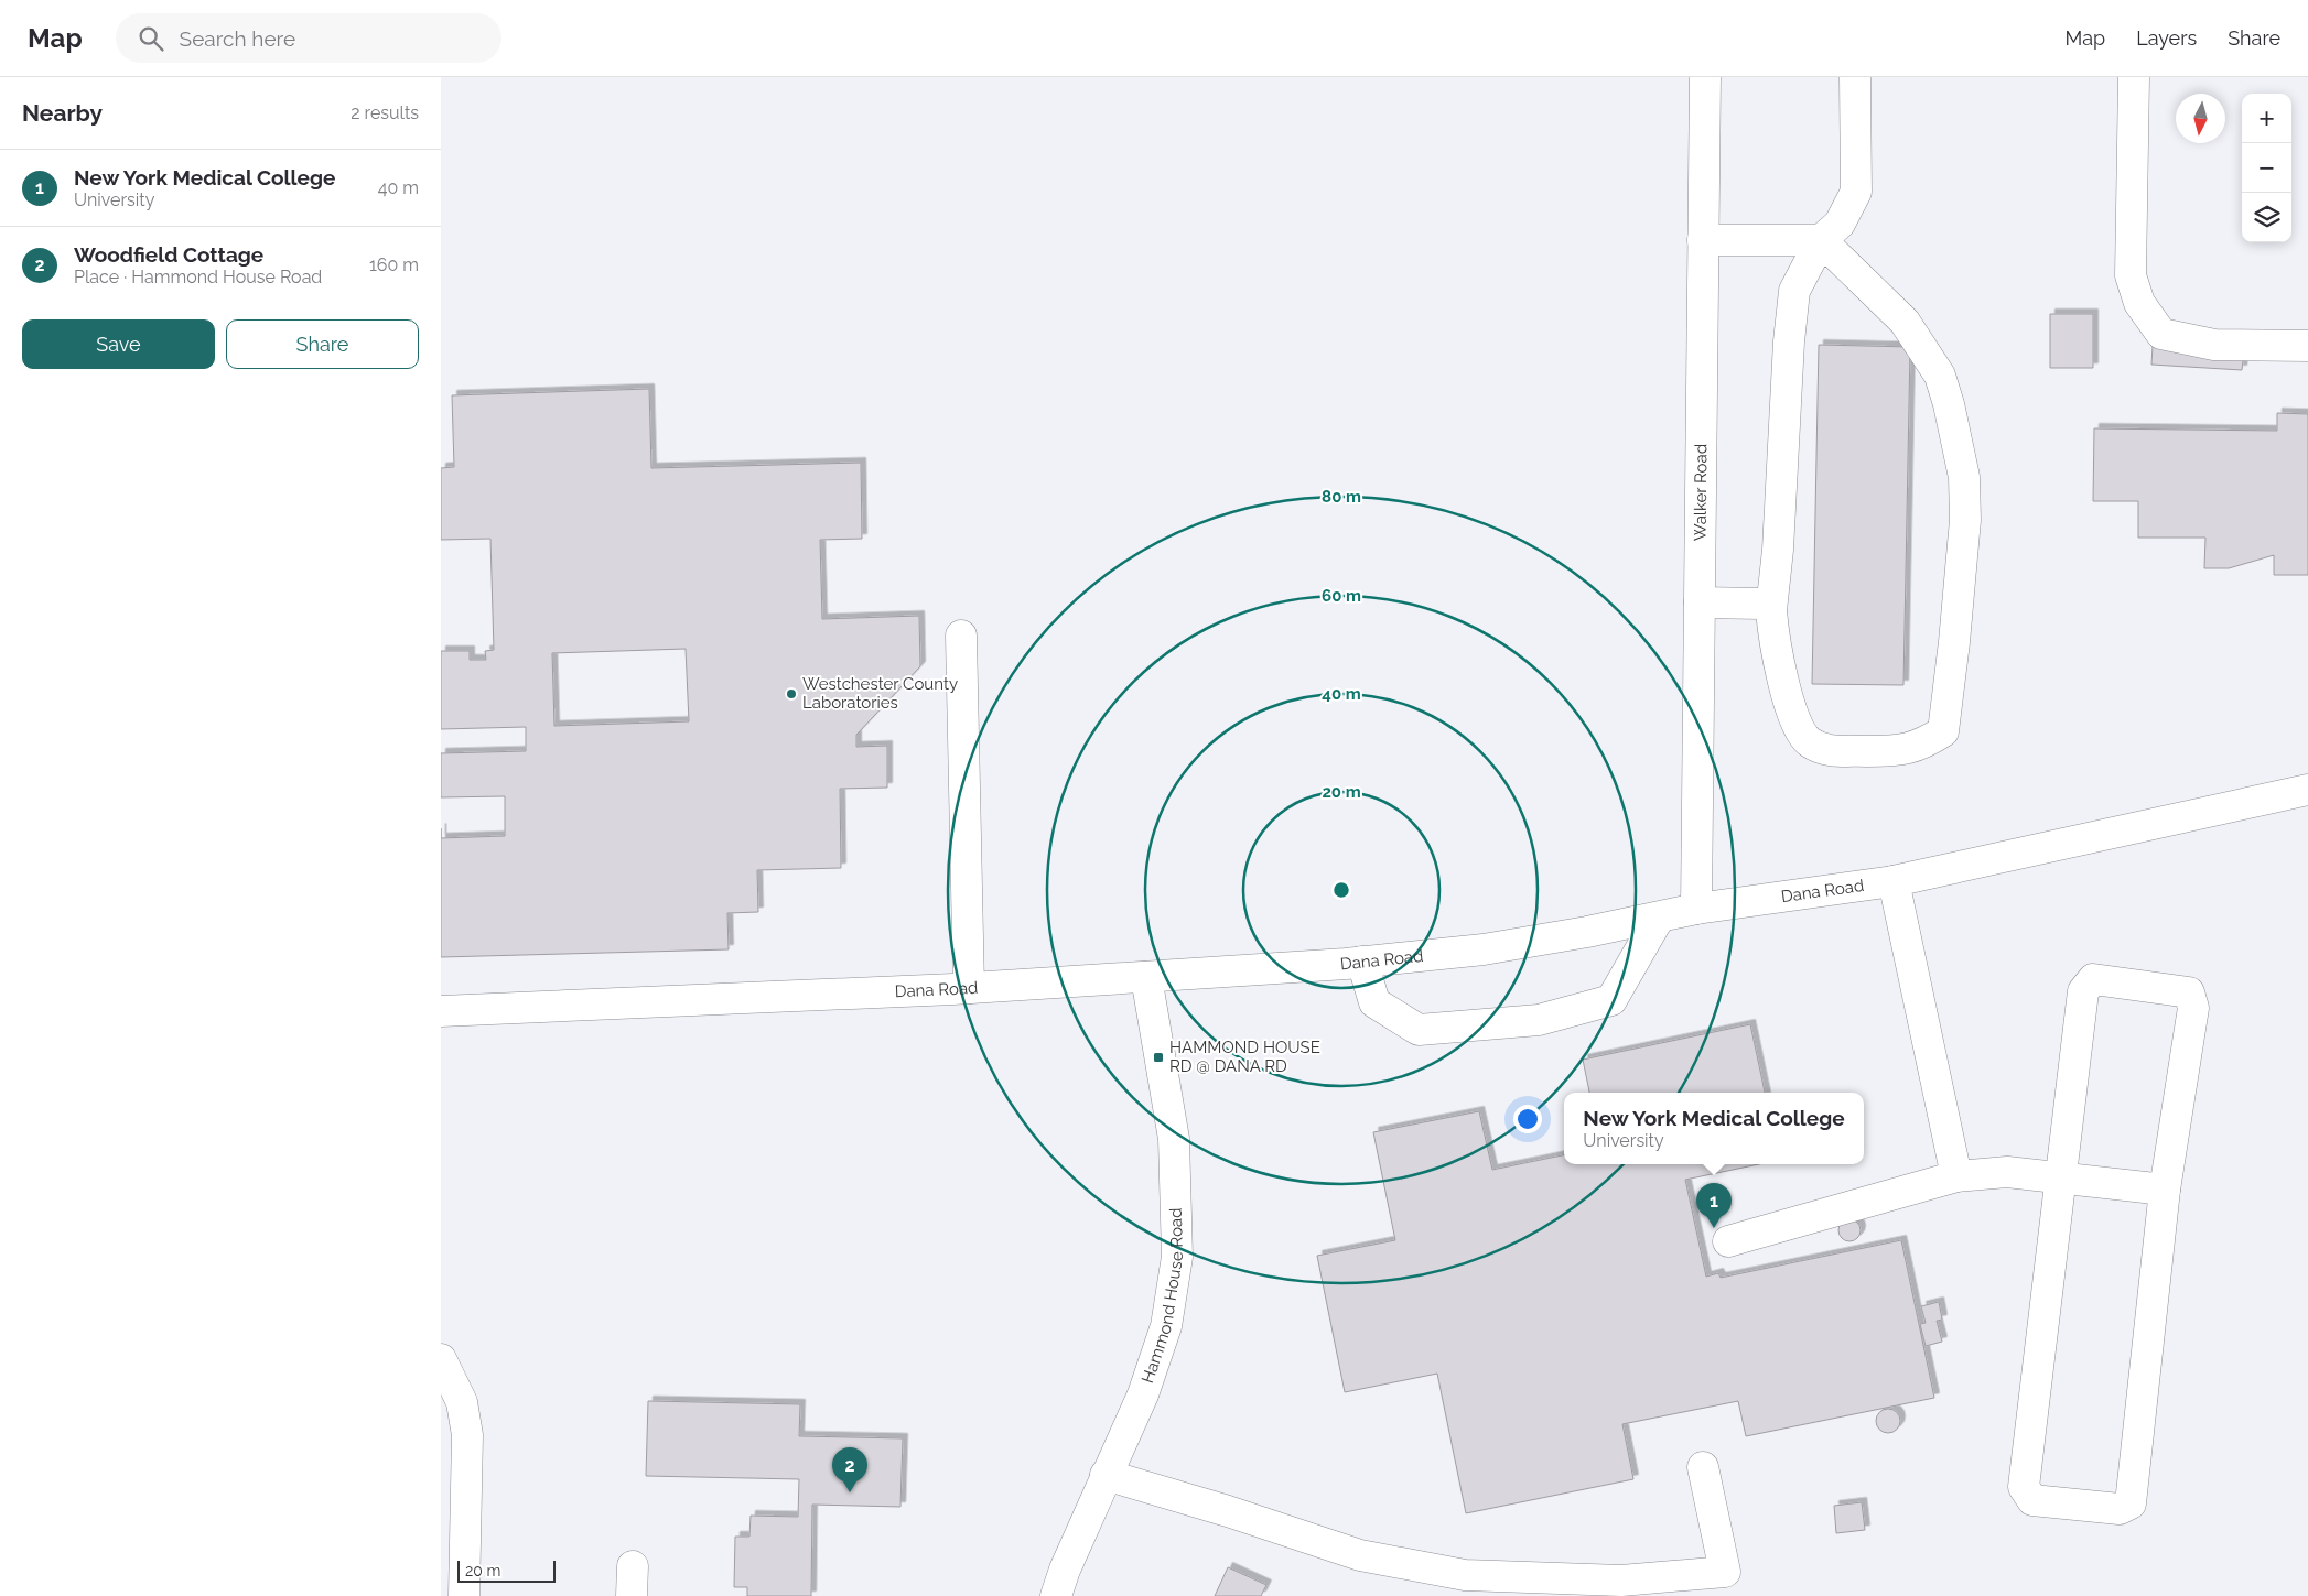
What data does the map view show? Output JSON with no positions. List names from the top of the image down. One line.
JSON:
{"streets":{"street":["Walker Road","Dana Road","Hammond House Road"]},"crossings":[["Walker Road","Dana Road"],["Dana Road","Hammond House Road"]],"places":{"other":["Westchester County Laboratories"],"transit":["HAMMOND HOUSE RD @ DANA RD"]},"scale_bar":"20 m","north":"bottom","page":{"header":"Map","search":"Search here","nav":["Map","Layers","Share"],"heading":["Nearby","2 results"],"map_buttons":["+","−"],"list":[{"mark":"1","name":"New York Medical College","note":"University","value":"40 m"},{"mark":"2","name":"Woodfield Cottage","note":"Place · Hammond House Road","value":"160 m"}],"buttons":["Save","Share"],"popup":["New York Medical College","University"],"pins":["1","2"],"scale":"20 m"},"rings":["80 m","60 m","40 m","20 m"]}
